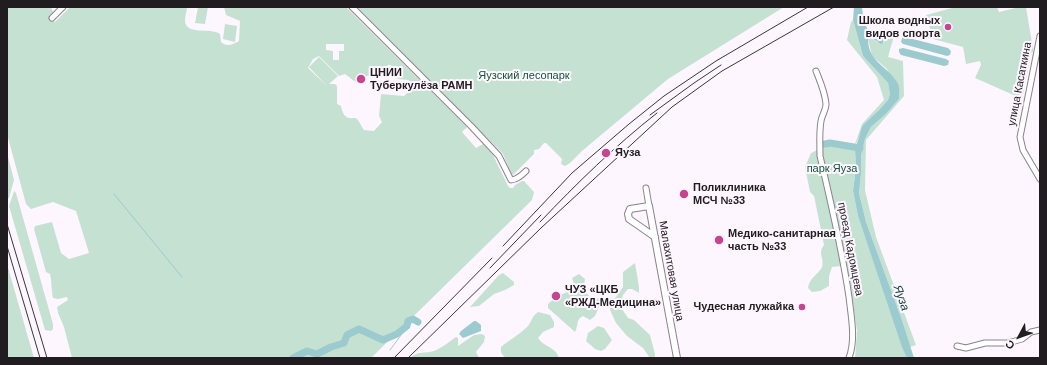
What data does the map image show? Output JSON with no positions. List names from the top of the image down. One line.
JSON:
{"streets":{"street":["улица Касаткина","проезд Кадомцева","Малахитовая улица"]},"water":["Яуза"],"parks":["Яузский лесопарк","парк Яуза"],"places":["Школа водных видов спорта","ЦНИИ Туберкулёза РАМН","Яуза","Поликлиника МСЧ №33","Медико-санитарная часть №33","ЧУЗ «ЦКБ «РЖД-Медицина»","Чудесная лужайка"],"north":"bottom left"}
